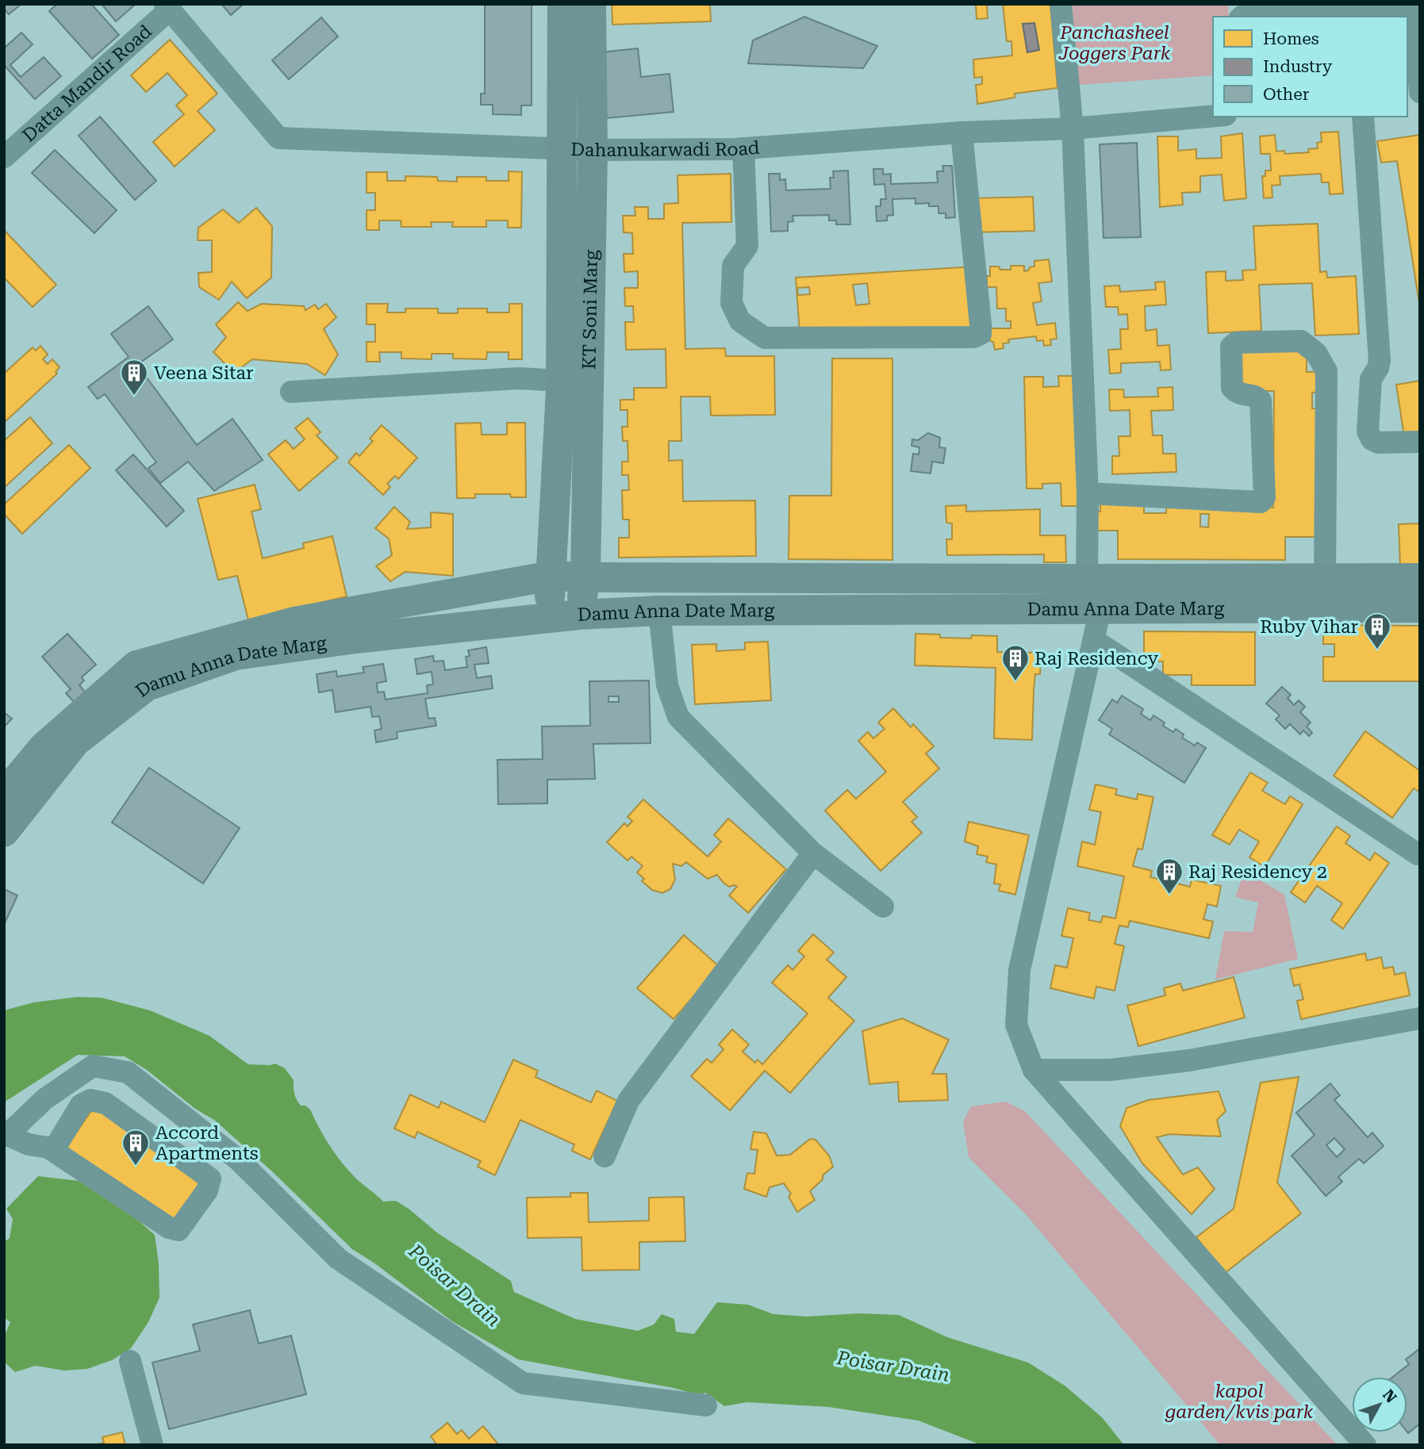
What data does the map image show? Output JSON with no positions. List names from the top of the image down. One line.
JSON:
{"streets":{"street":["Datta Mandir Road","Dahanukarwadi Road","KT Soni Marg","Damu Anna Date Marg"]},"crossings":[["Datta Mandir Road","Dahanukarwadi Road"],["Dahanukarwadi Road","KT Soni Marg"],["KT Soni Marg","Damu Anna Date Marg"]],"water":["Poisar Drain"],"parks":["Panchasheel Joggers Park","kapol garden/kvis park"],"places":{"building":["Veena Sitar","Ruby Vihar","Raj Residency","Raj Residency 2","Accord Apartments"]},"legend":["Homes","Industry","Other"],"north":"top right"}
